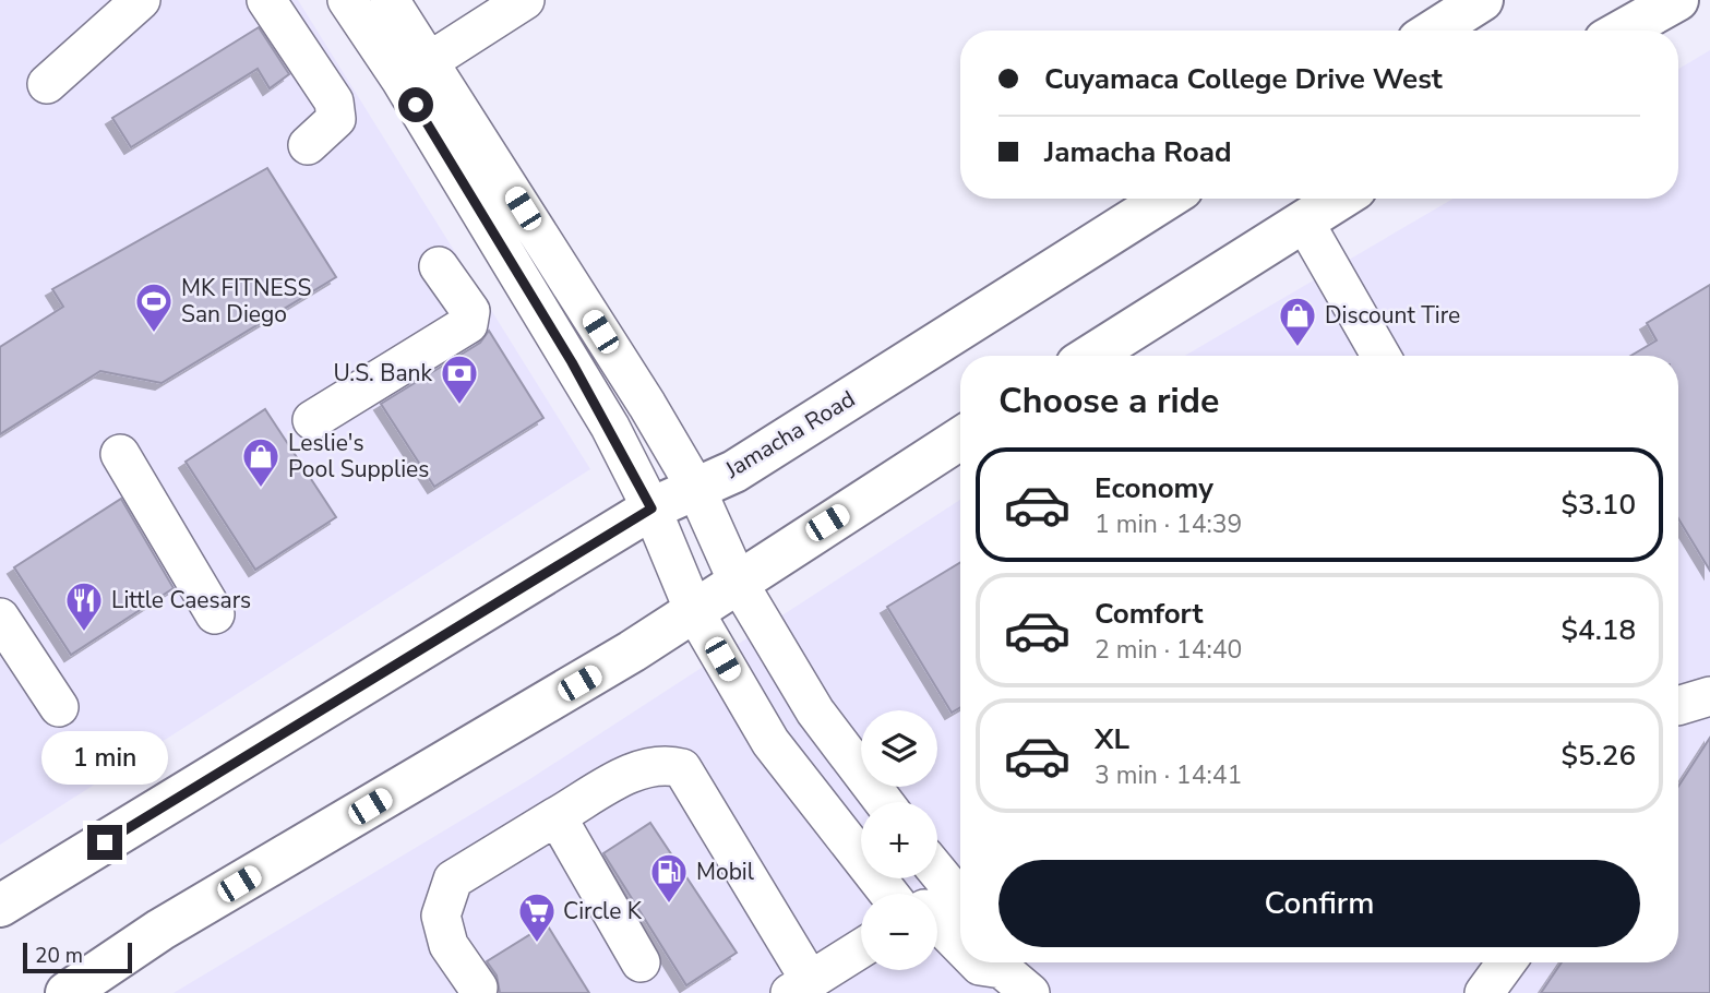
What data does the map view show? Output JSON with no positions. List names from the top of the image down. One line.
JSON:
{"streets":{"main road":["Jamacha Road"]},"places":{"sports":["MK FITNESS San Diego"],"shop":["Discount Tire","Leslie's Pool Supplies"],"bank":["U.S. Bank"],"restaurant":["Little Caesars"],"fuel station":["Mobil"],"supermarket":["Circle K"]},"scale_bar":"20 m","page":{"banner":["Cuyamaca College Drive West","Jamacha Road"],"heading":"Choose a ride","list":[{"name":"Economy","note":"1 min · 14:39","value":"$3.10"},{"name":"Comfort","note":"2 min · 14:40","value":"$4.18"},{"name":"XL","note":"3 min · 14:41","value":"$5.26"}],"map_buttons":["+","−"],"bubble":"1 min","buttons":"Confirm","scale":"20 m"}}
